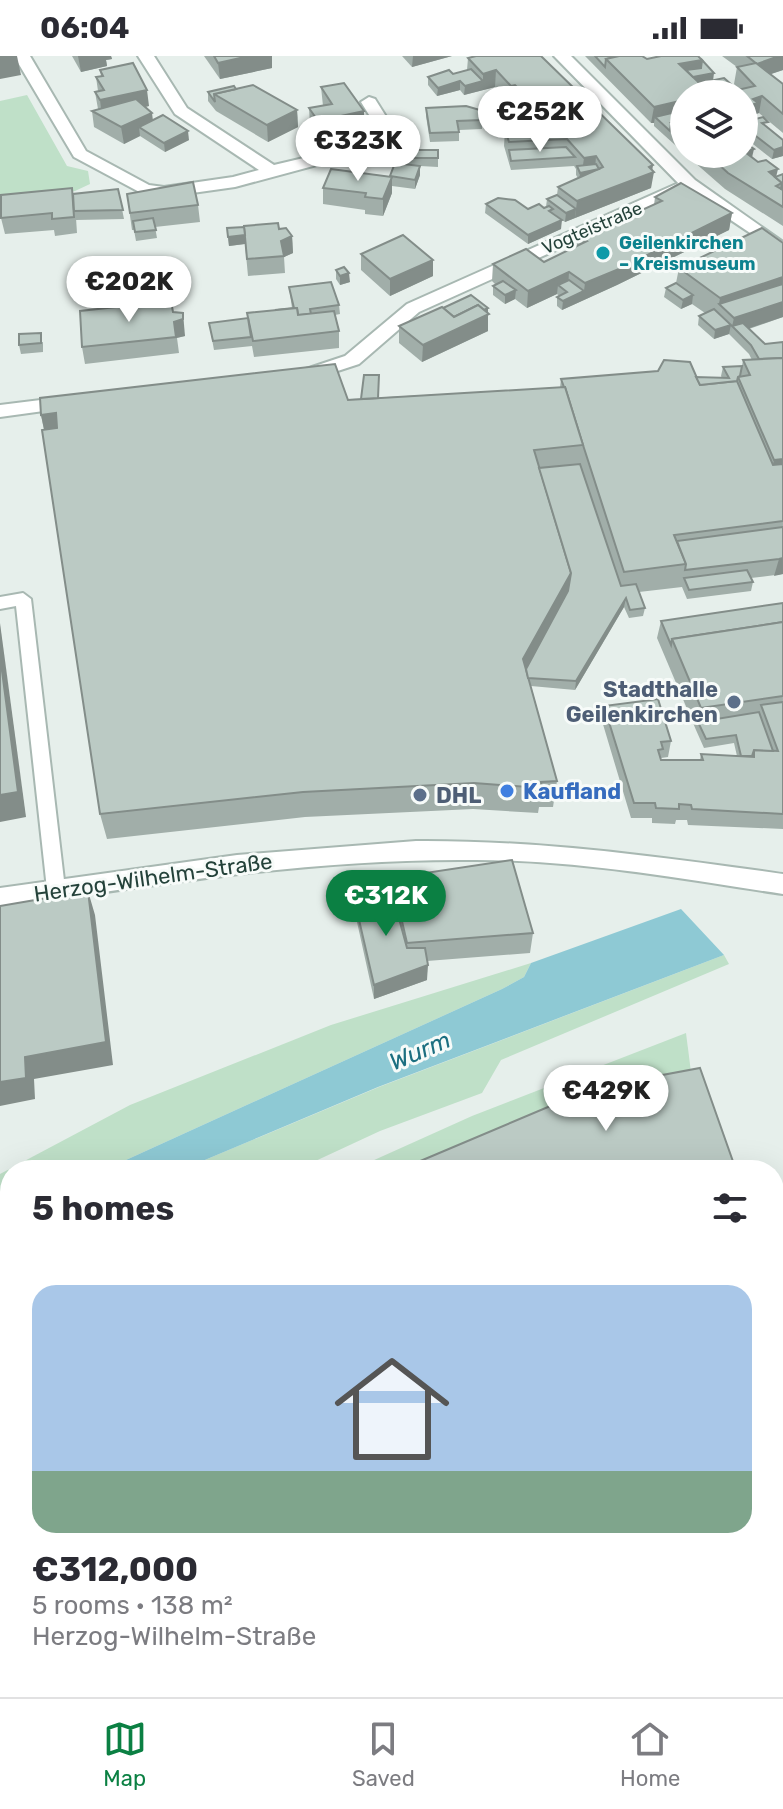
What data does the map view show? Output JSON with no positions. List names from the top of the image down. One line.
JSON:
{"streets":{"street":["Vogteistraße","Herzog-Wilhelm-Straße"]},"water":["Wurm"],"places":["Geilenkirchen – Kreismuseum","Stadthalle Geilenkirchen","Kaufland","DHL"],"page":{"status":"06:04","price":["€252K","€323K","€202K","€312K","€429K"],"heading":"5 homes","list":[{"name":"€312,000","note":"5 rooms · 138 m² · Herzog-Wilhelm-Straße"}],"tabs":["Map","Saved","Home"]}}
